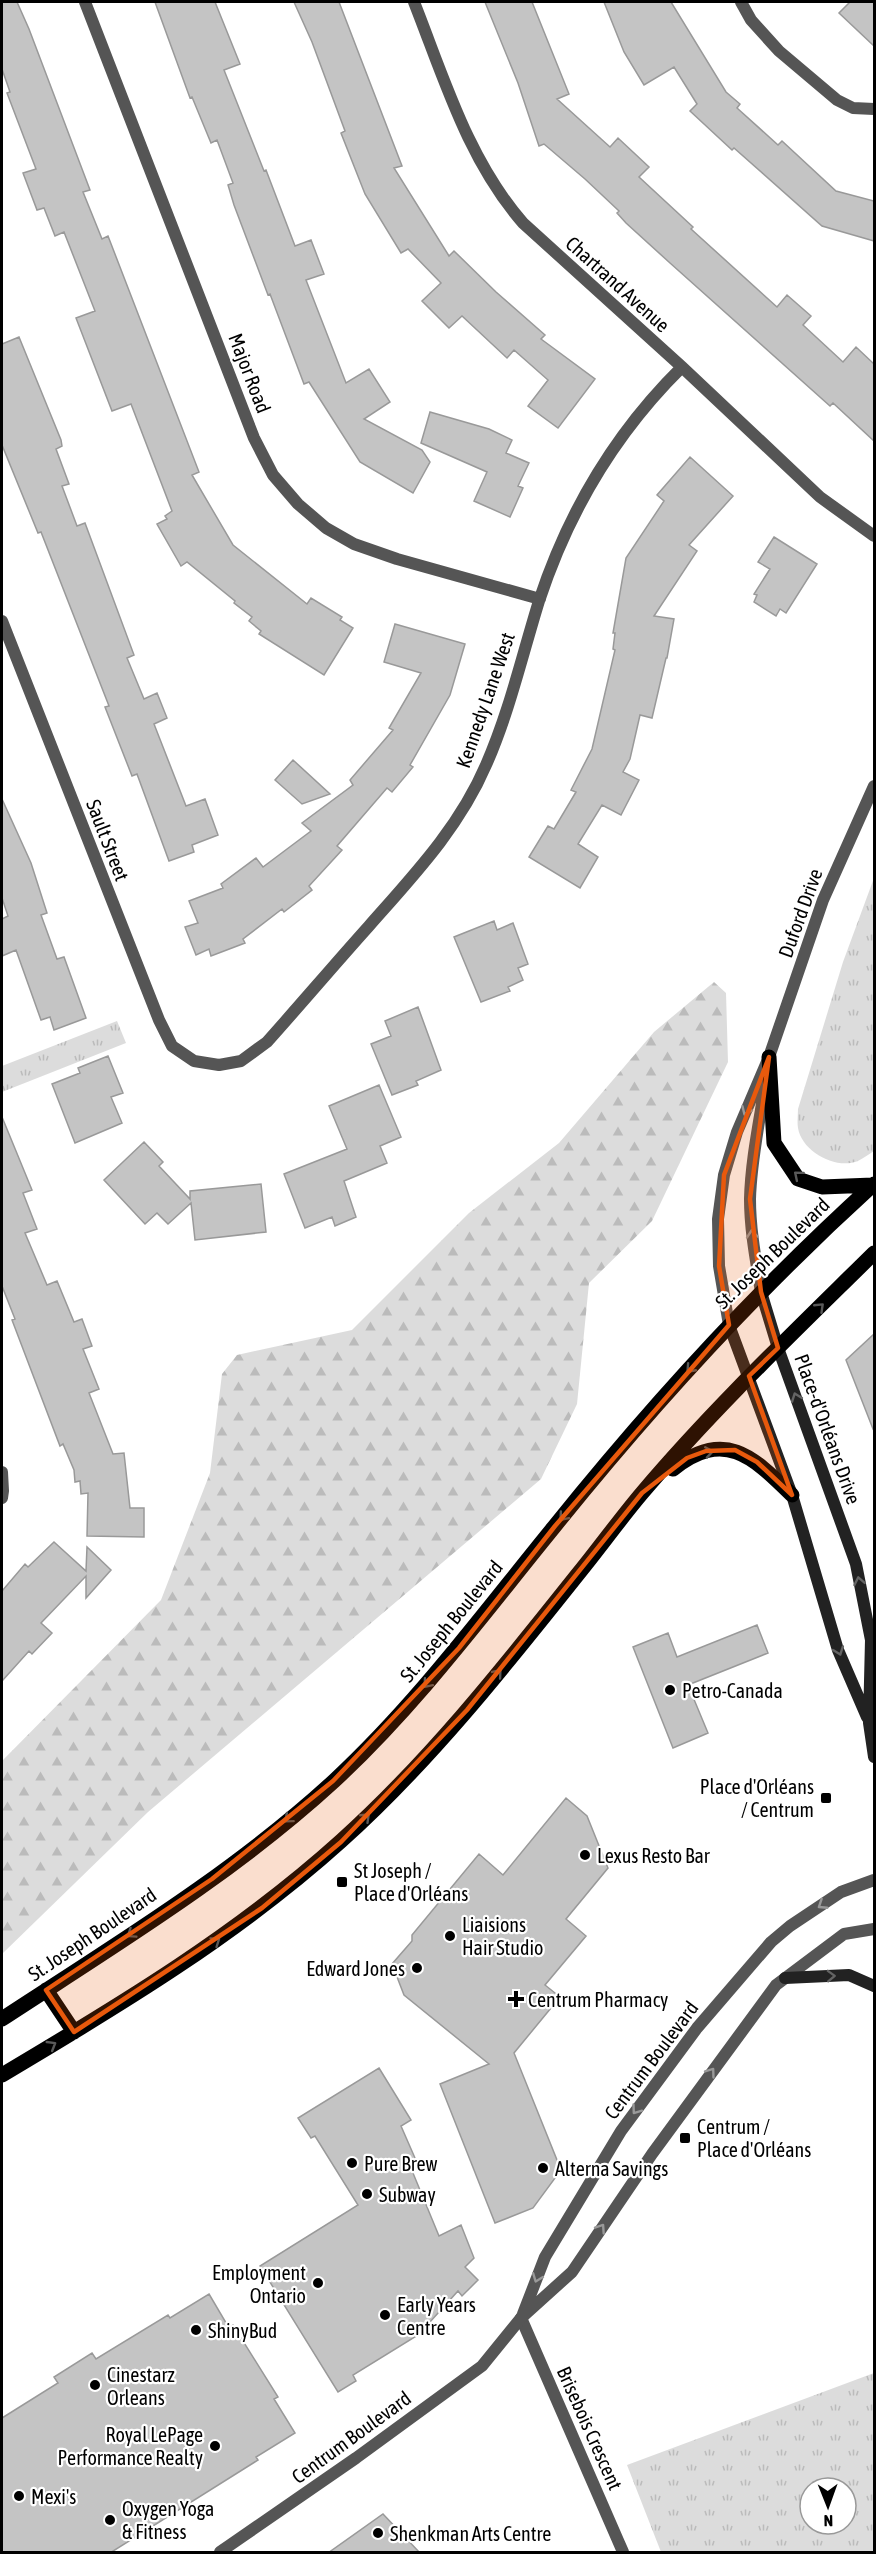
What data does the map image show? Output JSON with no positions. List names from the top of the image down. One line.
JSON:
{"streets":{"main road":["St. Joseph Boulevard","Place-d'Orléans Drive"],"street":["Chartrand Avenue","Major Road","Kennedy Lane West","Sault Street","Duford Drive","Centrum Boulevard","Brisebois Crescent"]},"crossings":[["Chartrand Avenue","Kennedy Lane West"],["Major Road","Kennedy Lane West"],["Kennedy Lane West","Sault Street"],["Duford Drive","St. Joseph Boulevard"],["Duford Drive","Place-d'Orléans Drive"],["St. Joseph Boulevard","Place-d'Orléans Drive"],["Centrum Boulevard","Brisebois Crescent"]],"places":{"other":["Petro-Canada","Lexus Resto Bar","Liaisions Hair Studio","Edward Jones","Pure Brew","Alterna Savings","Subway","Employment Ontario","Early Years Centre","ShinyBud","Cinestarz Orleans","Royal LePage Performance Realty","Mexi's","Oxygen Yoga & Fitness","Shenkman Arts Centre"],"transit":["Place d'Orléans / Centrum","St Joseph / Place d'Orléans","Centrum / Place d'Orléans"],"health":["Centrum Pharmacy"]},"north":"bottom"}
